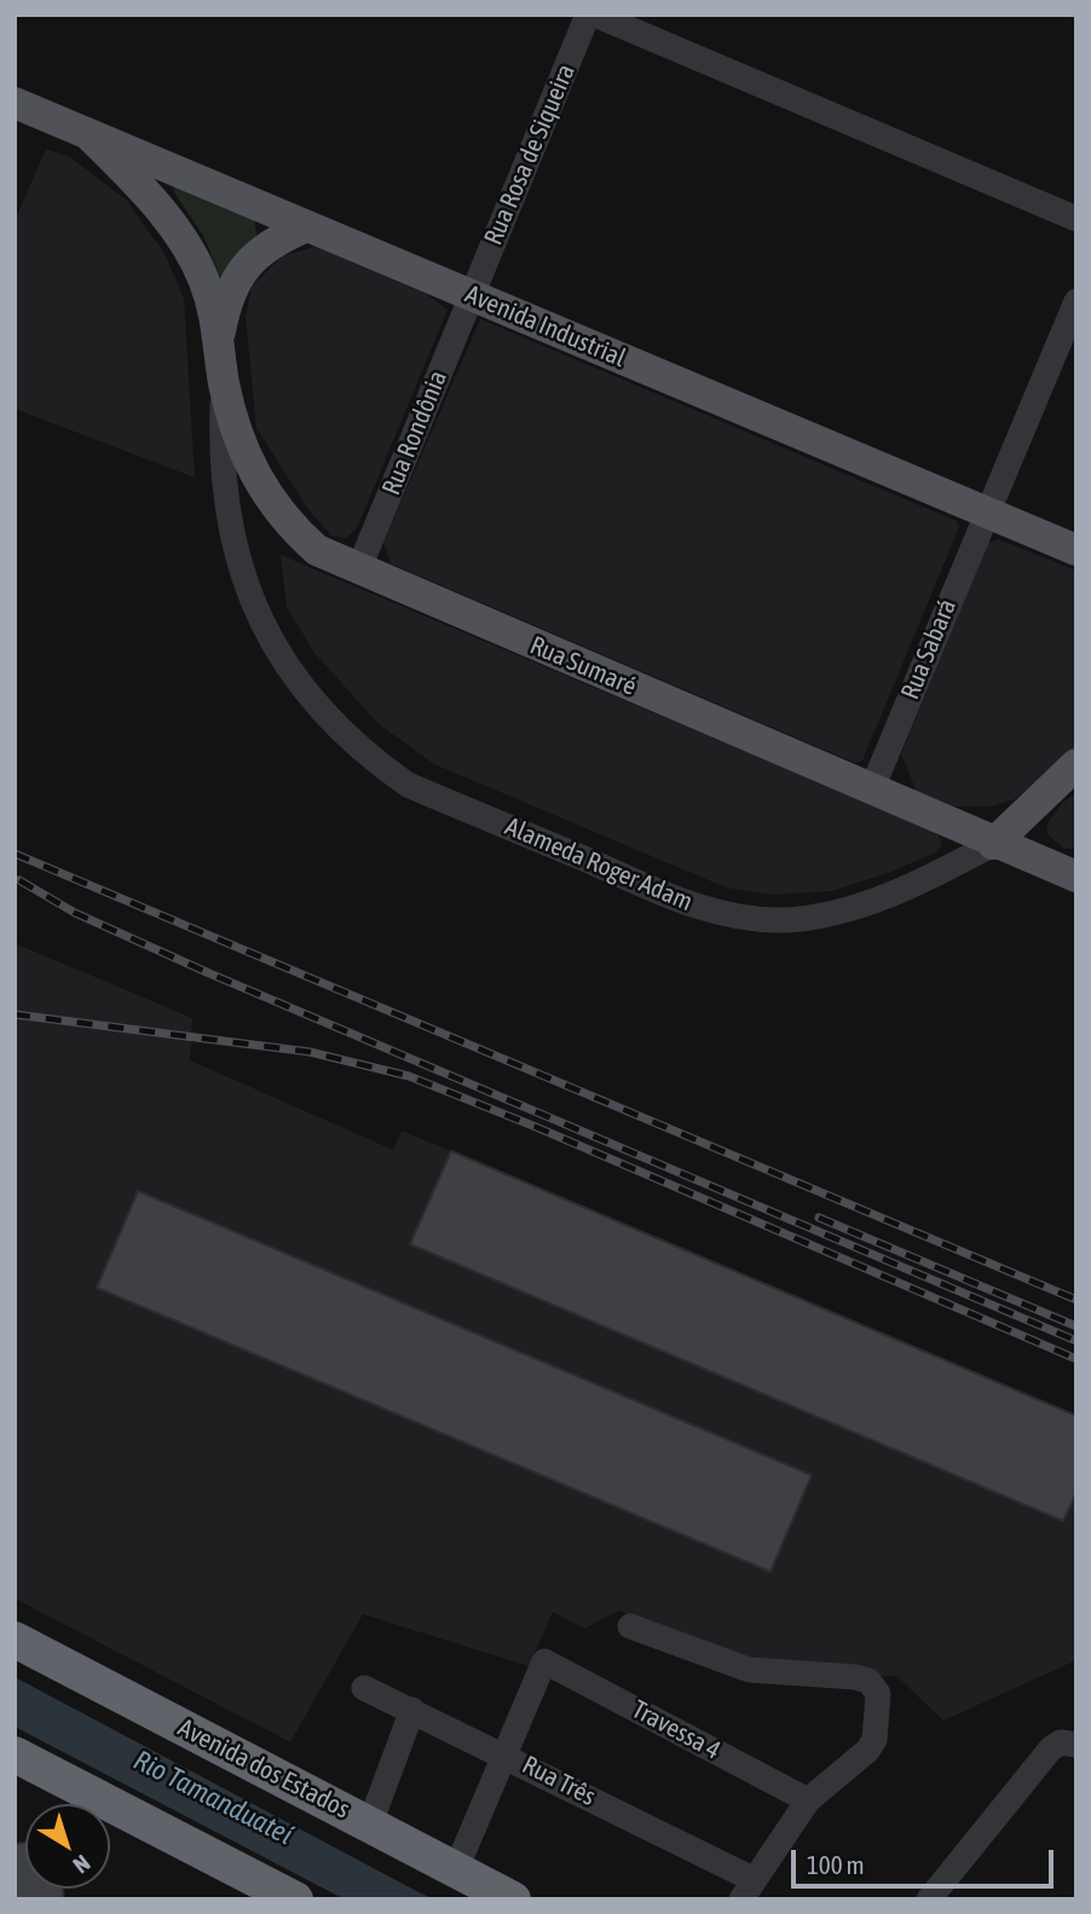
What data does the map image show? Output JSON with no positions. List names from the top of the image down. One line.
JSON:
{"streets":{"highway":["Avenida dos Estados"],"main road":["Avenida Industrial","Rua Sumaré","Alameda Roger Adam"],"street":["Rua Rosa de Siqueira","Rua Rondônia","Rua Sabará","Travessa 4","Rua Três"]},"crossings":[["Rua Rosa de Siqueira","Avenida Industrial"],["Rua Rosa de Siqueira","Rua Rondônia"],["Avenida Industrial","Rua Rondônia"],["Avenida Industrial","Rua Sabará"],["Avenida Industrial","Rua Sumaré"],["Rua Rondônia","Rua Sumaré"],["Rua Sabará","Rua Sumaré"],["Rua Sumaré","Alameda Roger Adam"],["Travessa 4","Rua Três"]],"water":["Rio Tamanduateí"],"scale_bar":"100 m","north":"bottom right"}
